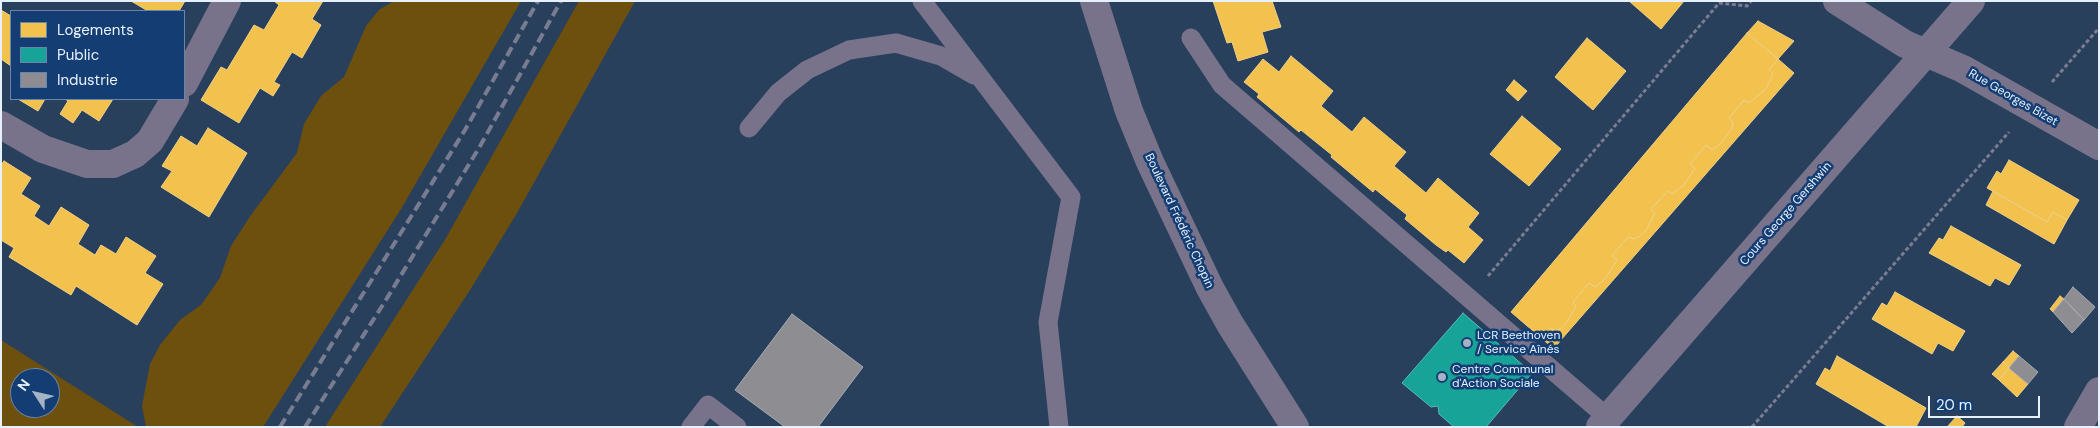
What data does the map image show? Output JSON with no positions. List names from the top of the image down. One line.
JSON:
{"streets":{"street":["Rue Georges Bizet","Cours George Gershwin","Boulevard Frédéric Chopin"]},"crossings":[["Rue Georges Bizet","Cours George Gershwin"]],"places":["LCR Beethoven / Service Aînés","Centre Communal d'Action Sociale"],"legend":["Logements","Public","Industrie"],"scale_bar":"20 m","north":"top left"}
